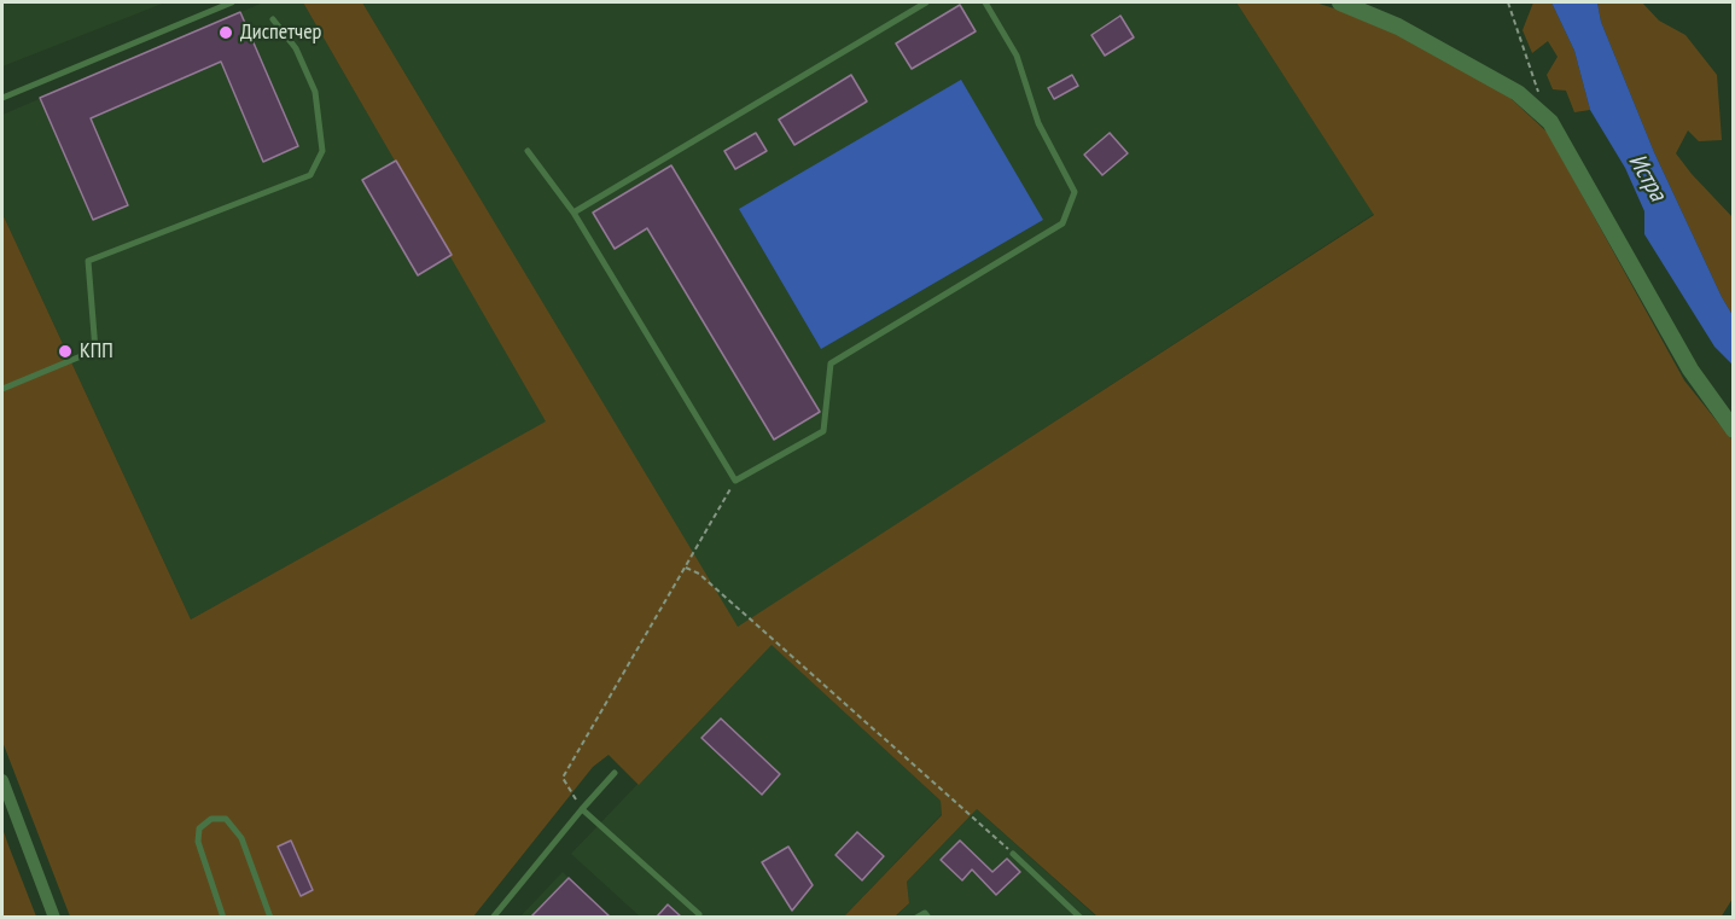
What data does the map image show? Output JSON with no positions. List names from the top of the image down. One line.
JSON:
{"water":["Истра"],"places":["Диспетчер","КПП"]}
